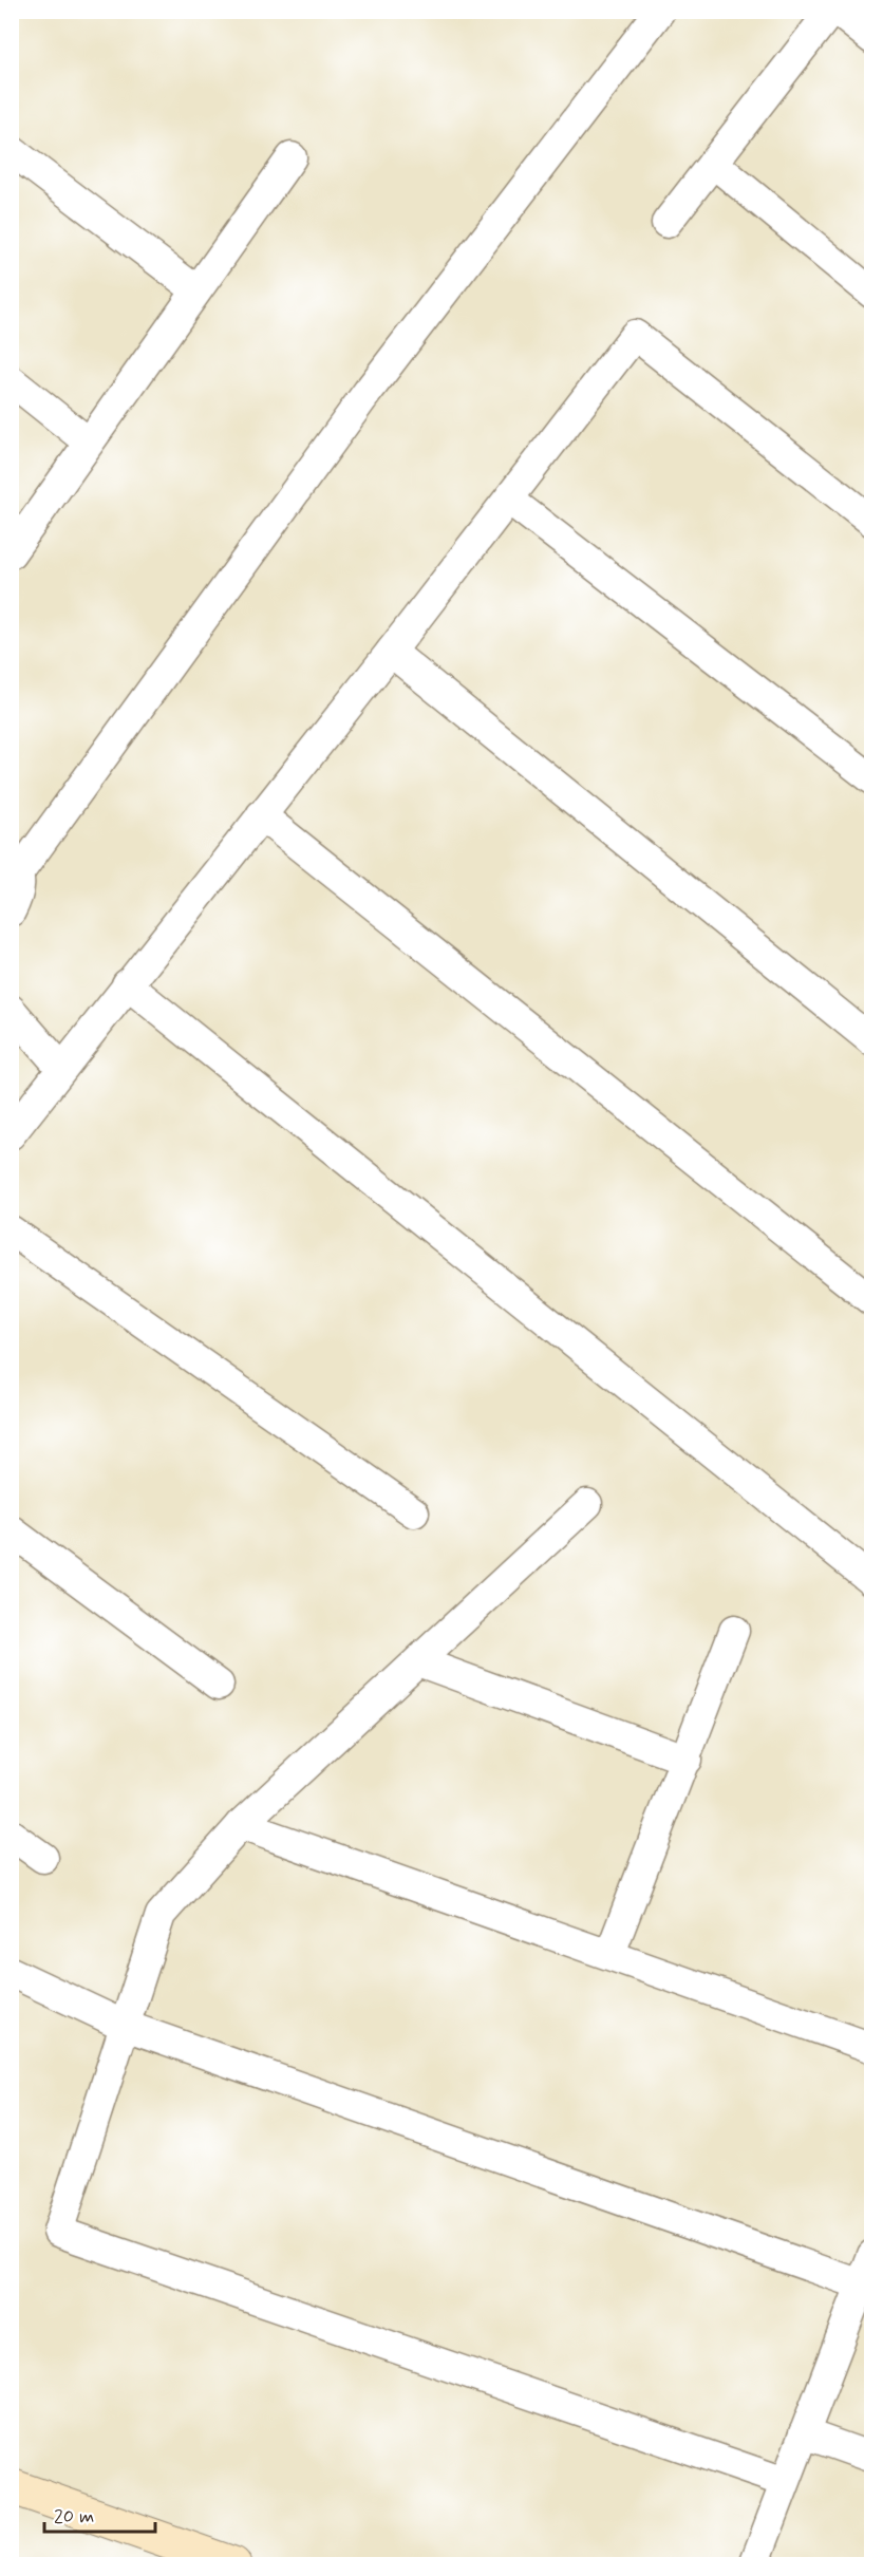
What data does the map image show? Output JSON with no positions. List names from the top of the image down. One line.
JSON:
{"scale_bar":"20 m"}
